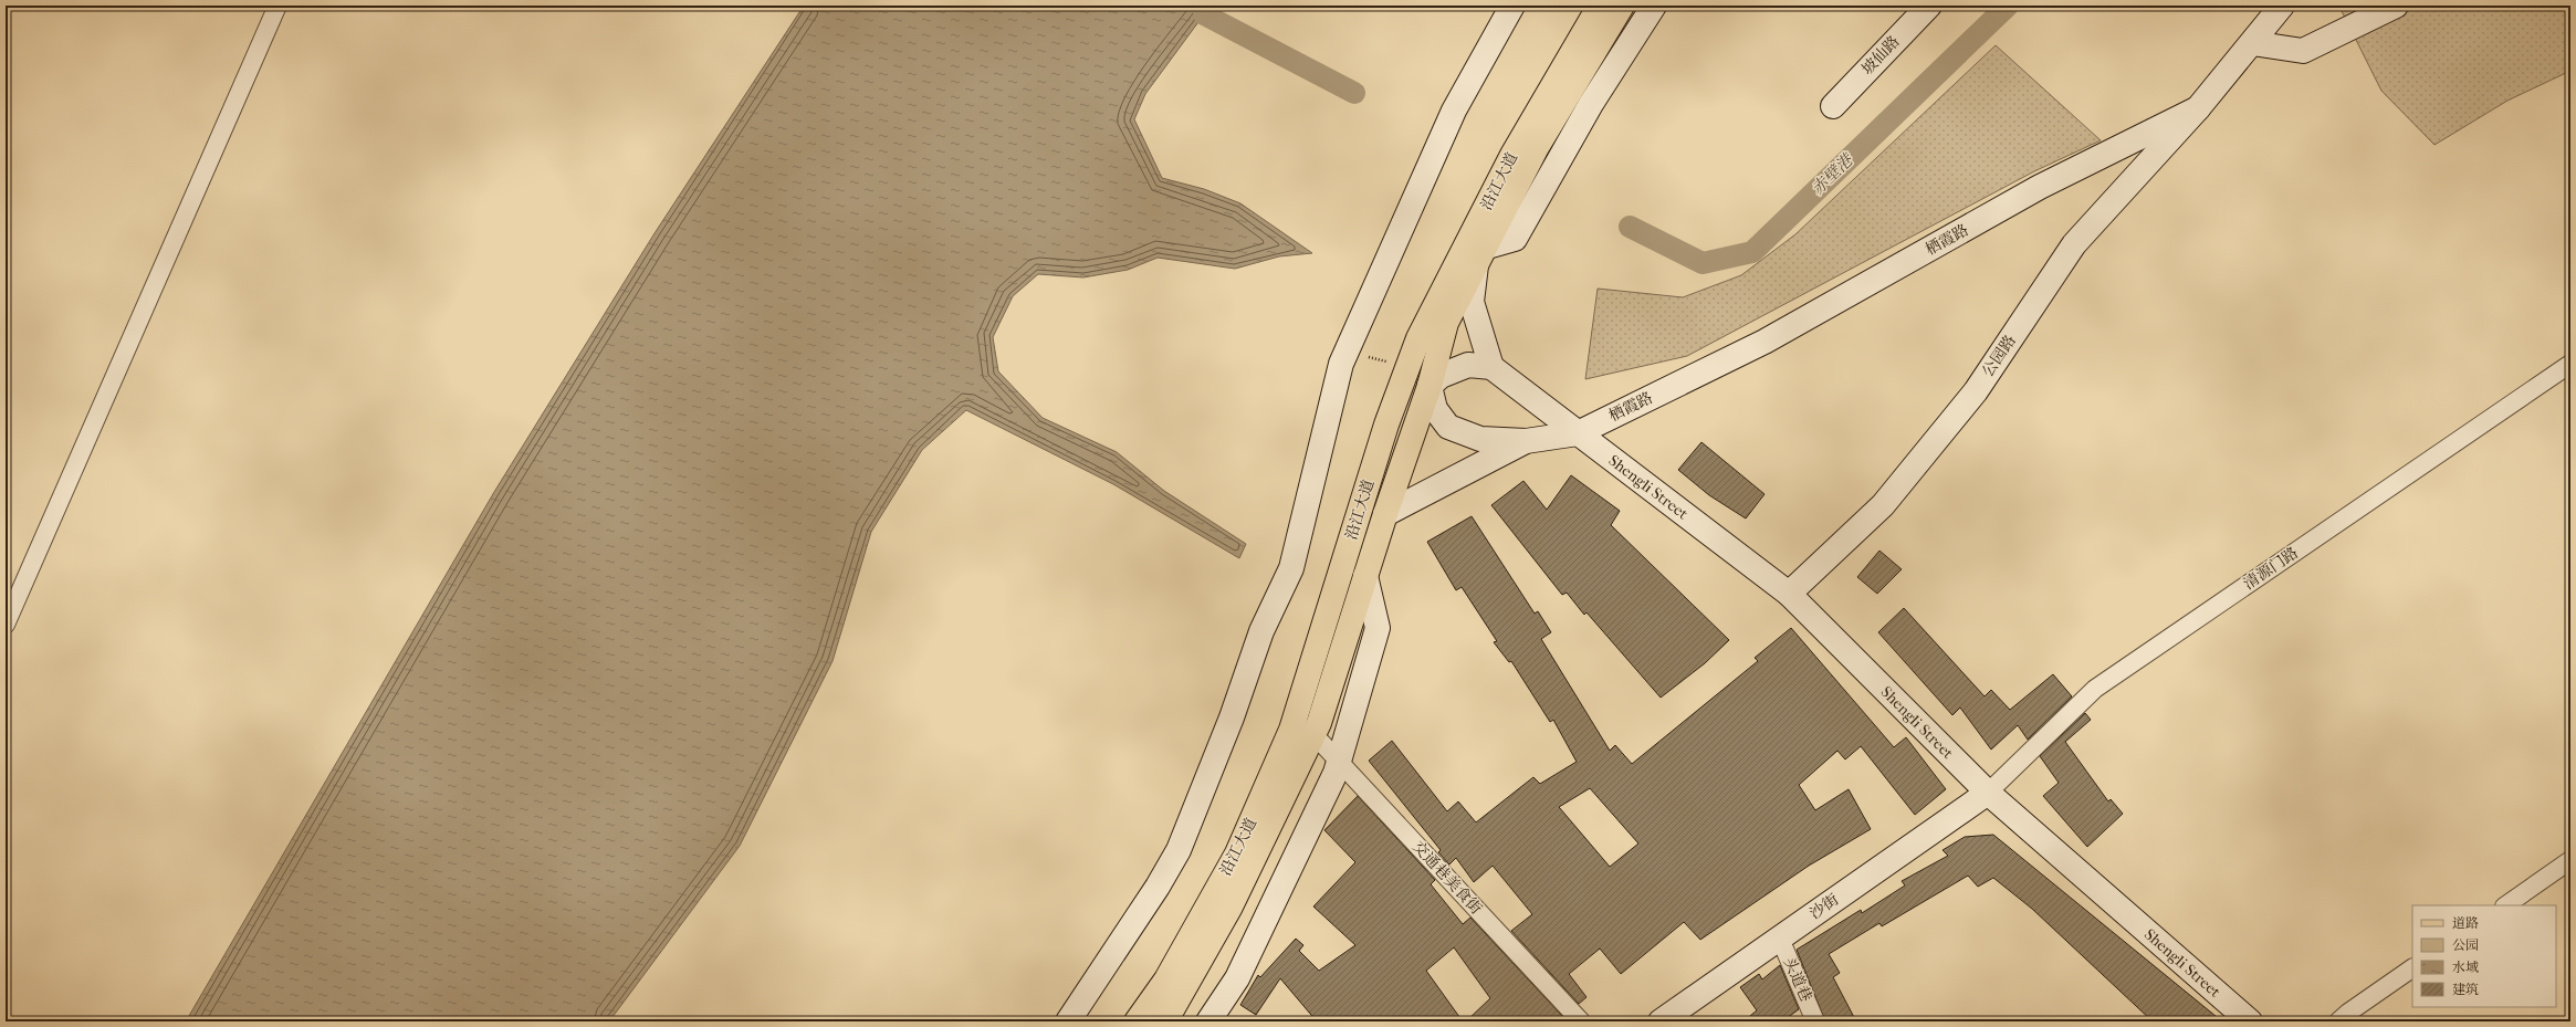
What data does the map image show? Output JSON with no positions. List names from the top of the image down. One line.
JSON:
{"streets":{"main road":["沿江大道"],"street":["坡仙路","栖霞路","公园路","Shengli Street","清源门路","交通巷美食街","沙街","头道巷"]},"crossings":[["沿江大道","交通巷美食街"],["栖霞路","公园路"],["栖霞路","Shengli Street"],["公园路","Shengli Street"],["Shengli Street","清源门路"],["Shengli Street","沙街"],["清源门路","沙街"],["沙街","头道巷"]],"water":["赤壁港"],"legend":["道路","公园","水域","建筑"]}
